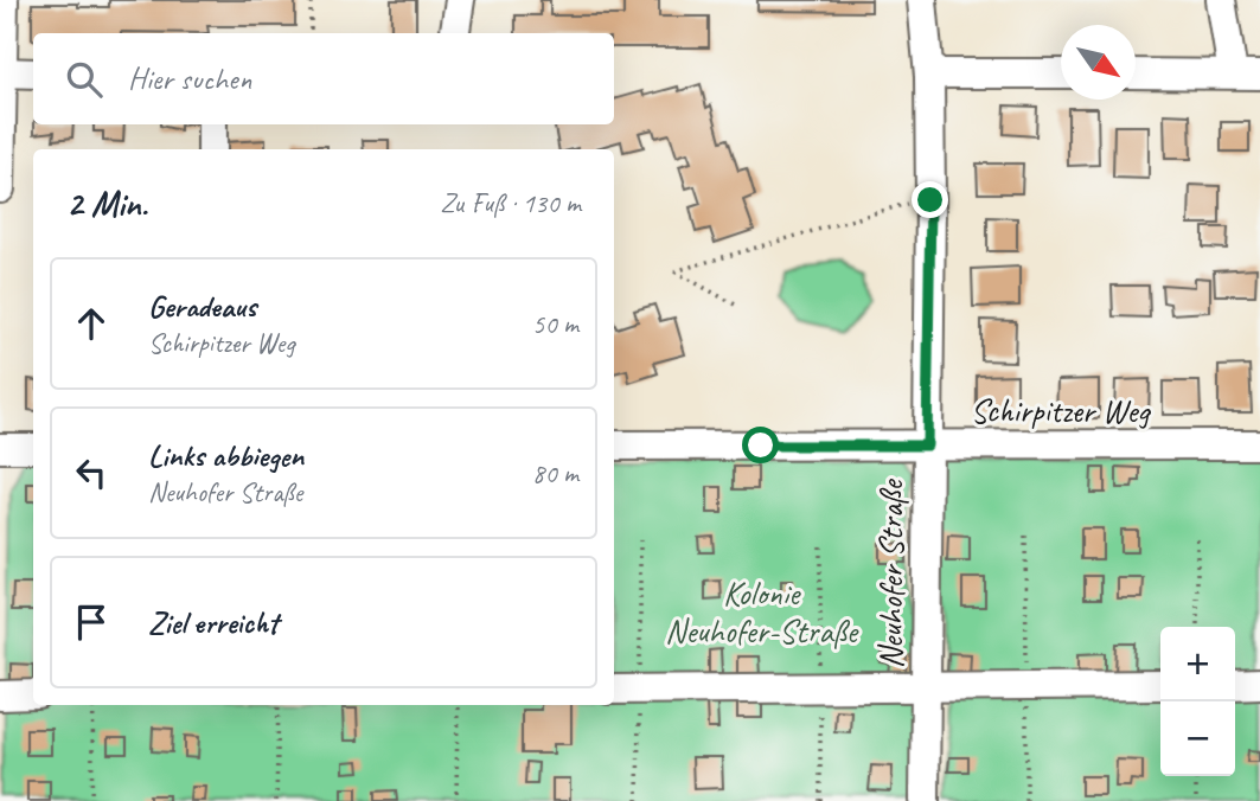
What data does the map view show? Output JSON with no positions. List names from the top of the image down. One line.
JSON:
{"streets":{"street":["Schirpitzer Weg","Neuhofer Straße"]},"crossings":[["Schirpitzer Weg","Neuhofer Straße"]],"parks":["Kolonie Neuhofer-Straße"],"north":"bottom right","page":{"search":"Hier suchen","heading":["2 Min.","Zu Fuß · 130 m"],"list":[["Geradeaus","Schirpitzer Weg","50 m"],["Links abbiegen","Neuhofer Straße","80 m"],"Ziel erreicht"],"map_buttons":["+","−"]}}
